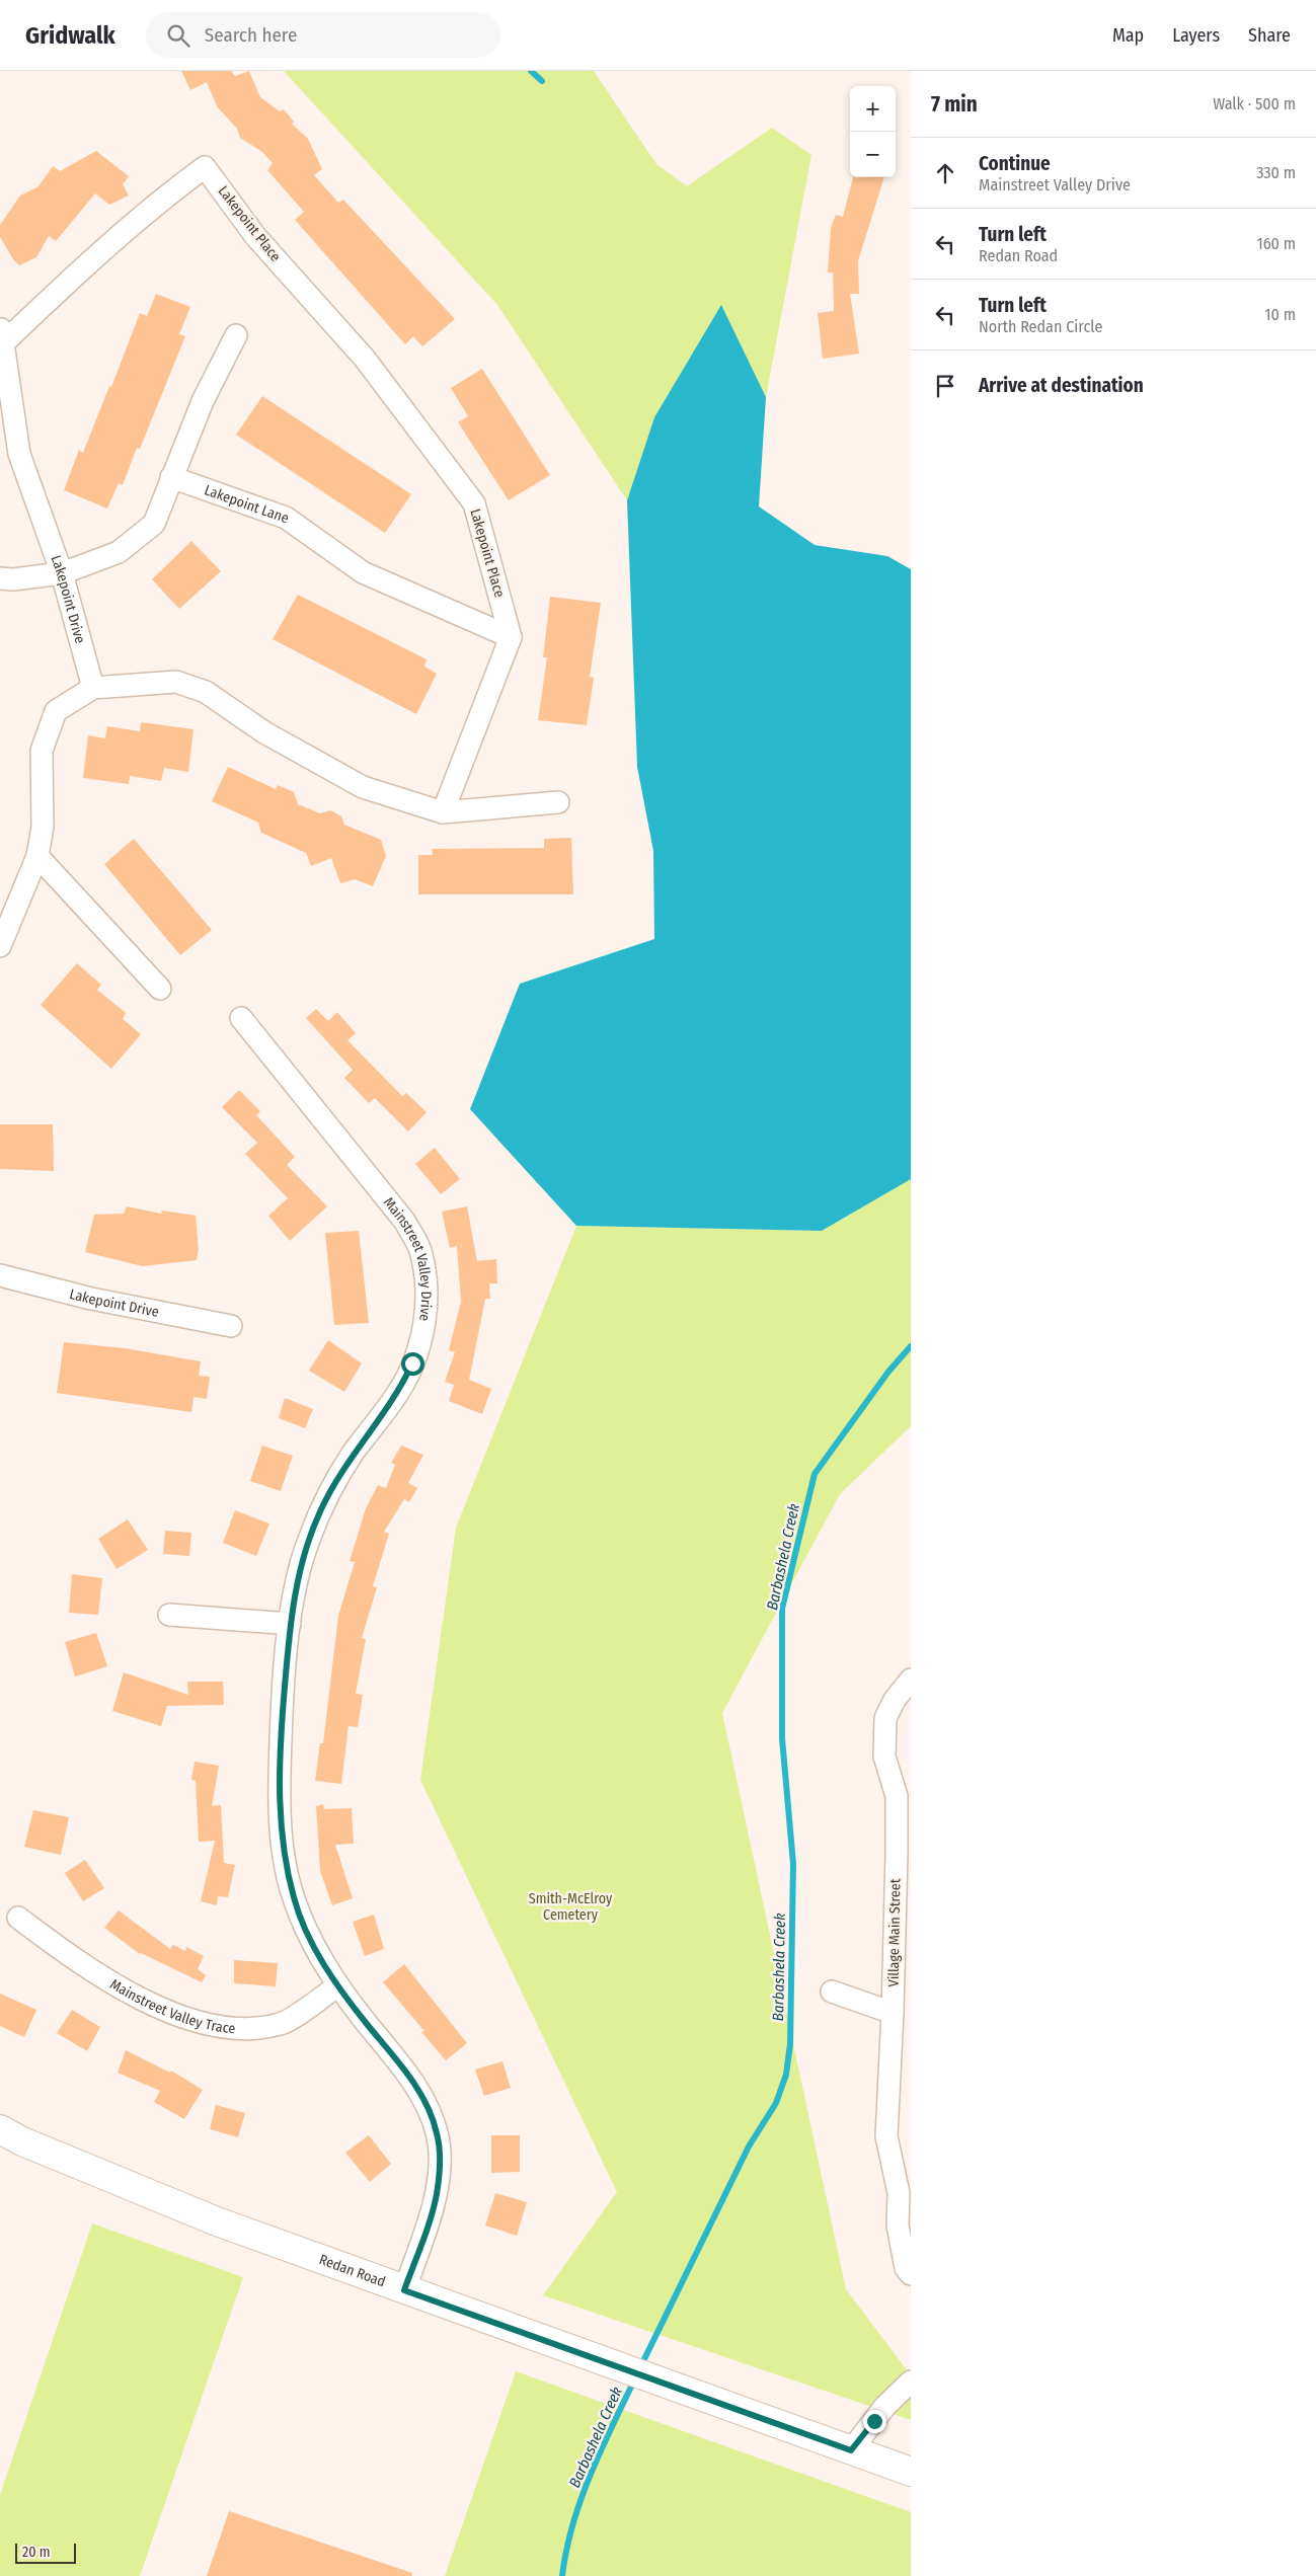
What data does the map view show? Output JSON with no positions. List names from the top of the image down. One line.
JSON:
{"streets":{"main road":["Redan Road"],"street":["Lakepoint Place","Lakepoint Lane","Lakepoint Drive","Mainstreet Valley Drive","Village Main Street","Mainstreet Valley Trace"]},"crossings":[["Lakepoint Place","Lakepoint Lane"],["Lakepoint Place","Lakepoint Drive"],["Mainstreet Valley Drive","Mainstreet Valley Trace"],["Mainstreet Valley Drive","Redan Road"]],"water":["Barbashela Creek"],"parks":["Smith-McElroy Cemetery"],"scale_bar":"20 m","page":{"header":"Gridwalk","search":"Search here","nav":["Map","Layers","Share"],"heading":["7 min","Walk · 500 m"],"map_buttons":["+","−"],"list":[["Continue","Mainstreet Valley Drive","330 m"],["Turn left","Redan Road","160 m"],["Turn left","North Redan Circle","10 m"],"Arrive at destination"],"scale":"20 m"}}
